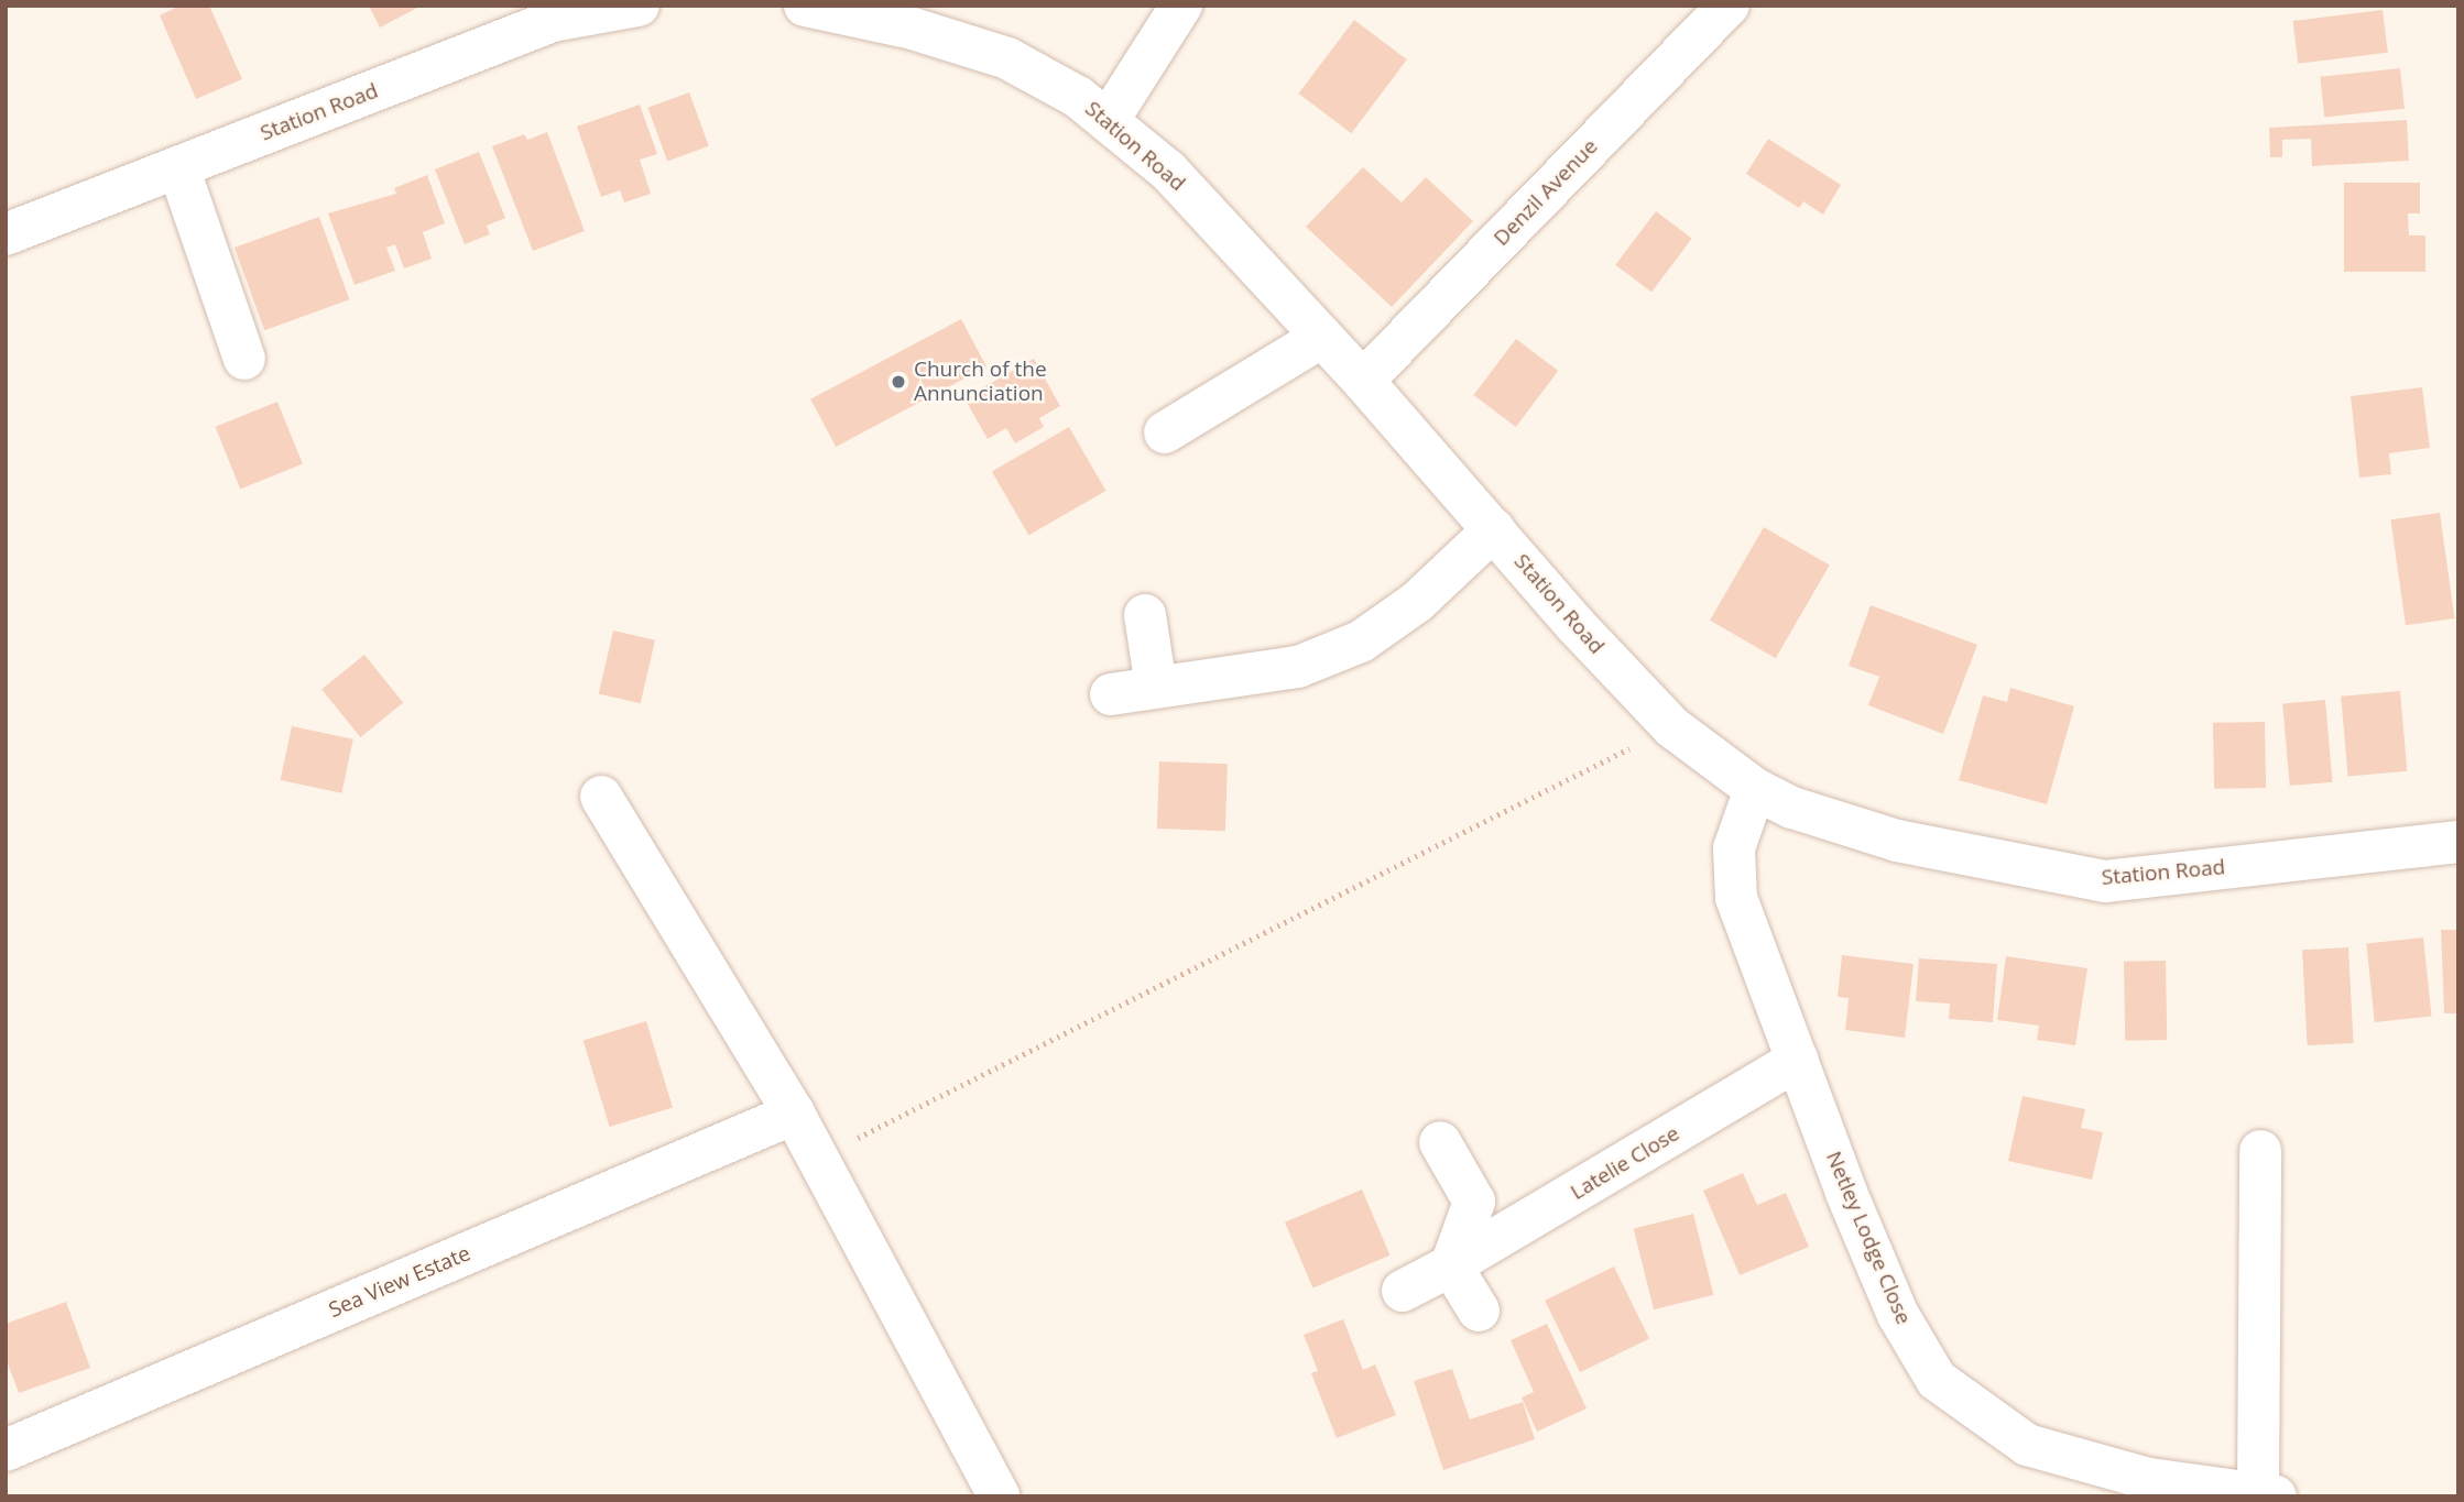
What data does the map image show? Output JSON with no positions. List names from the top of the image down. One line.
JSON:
{"streets":{"street":["Station Road","Denzil Avenue","Latelie Close","Netley Lodge Close","Sea View Estate"]},"crossings":[["Station Road","Denzil Avenue"],["Station Road","Netley Lodge Close"],["Latelie Close","Netley Lodge Close"]],"places":["Church of the Annunciation"]}
